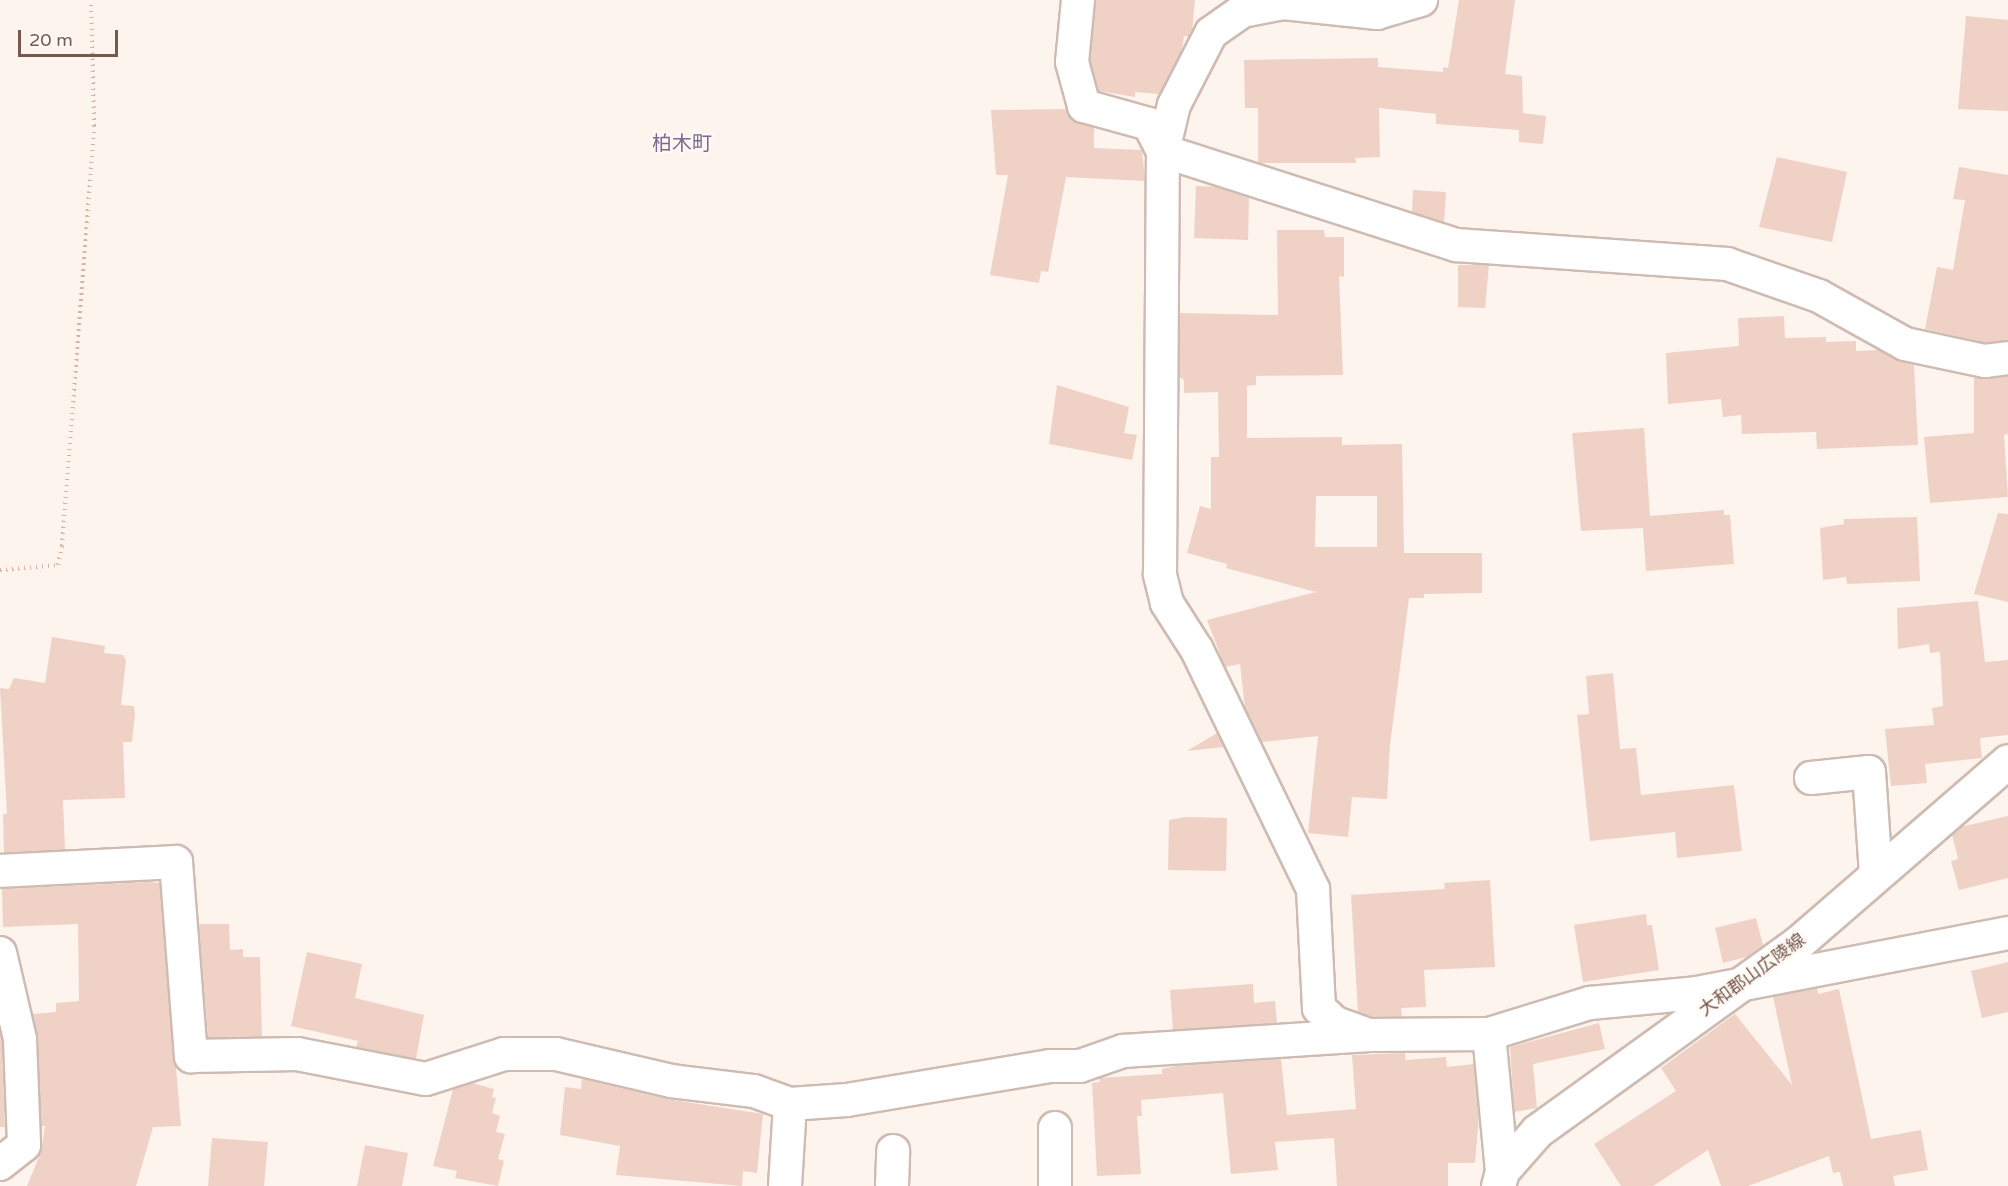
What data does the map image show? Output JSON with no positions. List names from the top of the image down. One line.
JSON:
{"streets":{"main road":["大和郡山広陵線"]},"districts":["柏木町"],"scale_bar":"20 m"}
